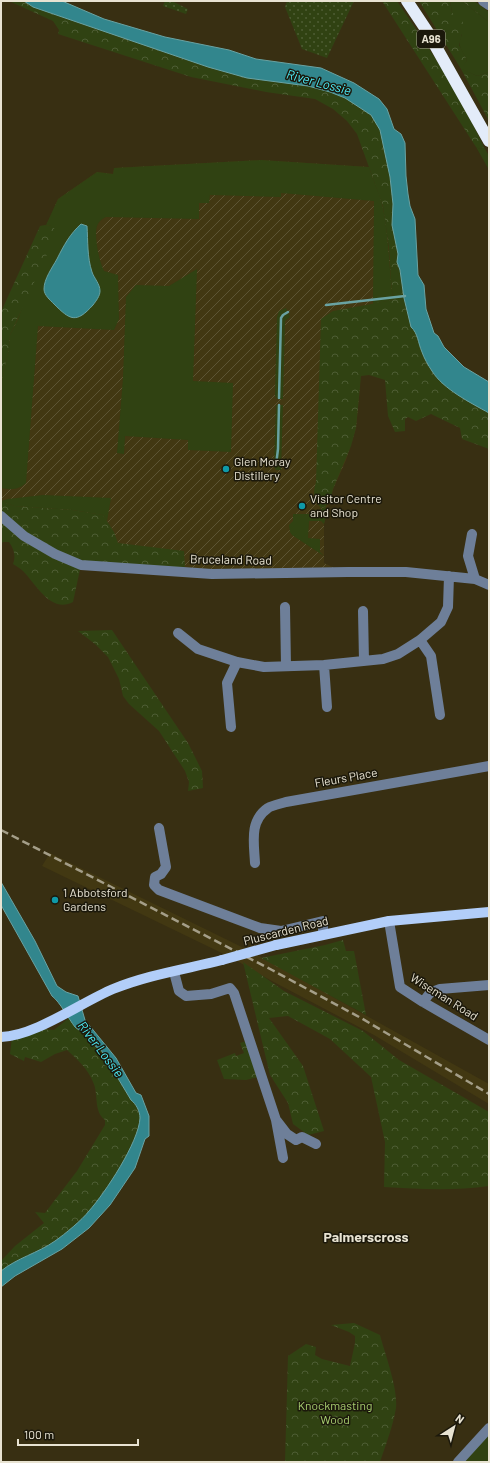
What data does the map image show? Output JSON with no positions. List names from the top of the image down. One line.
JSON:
{"streets":{"highway":["A96"],"main road":["Pluscarden Road"],"street":["Bruceland Road","Fleurs Place","Wiseman Road"]},"crossings":[["Pluscarden Road","Wiseman Road"]],"districts":["Palmerscross"],"water":["River Lossie"],"parks":["Knockmasting Wood"],"places":["Glen Moray Distillery","Visitor Centre and Shop","1 Abbotsford Gardens"],"scale_bar":"100 m","north":"top right"}
